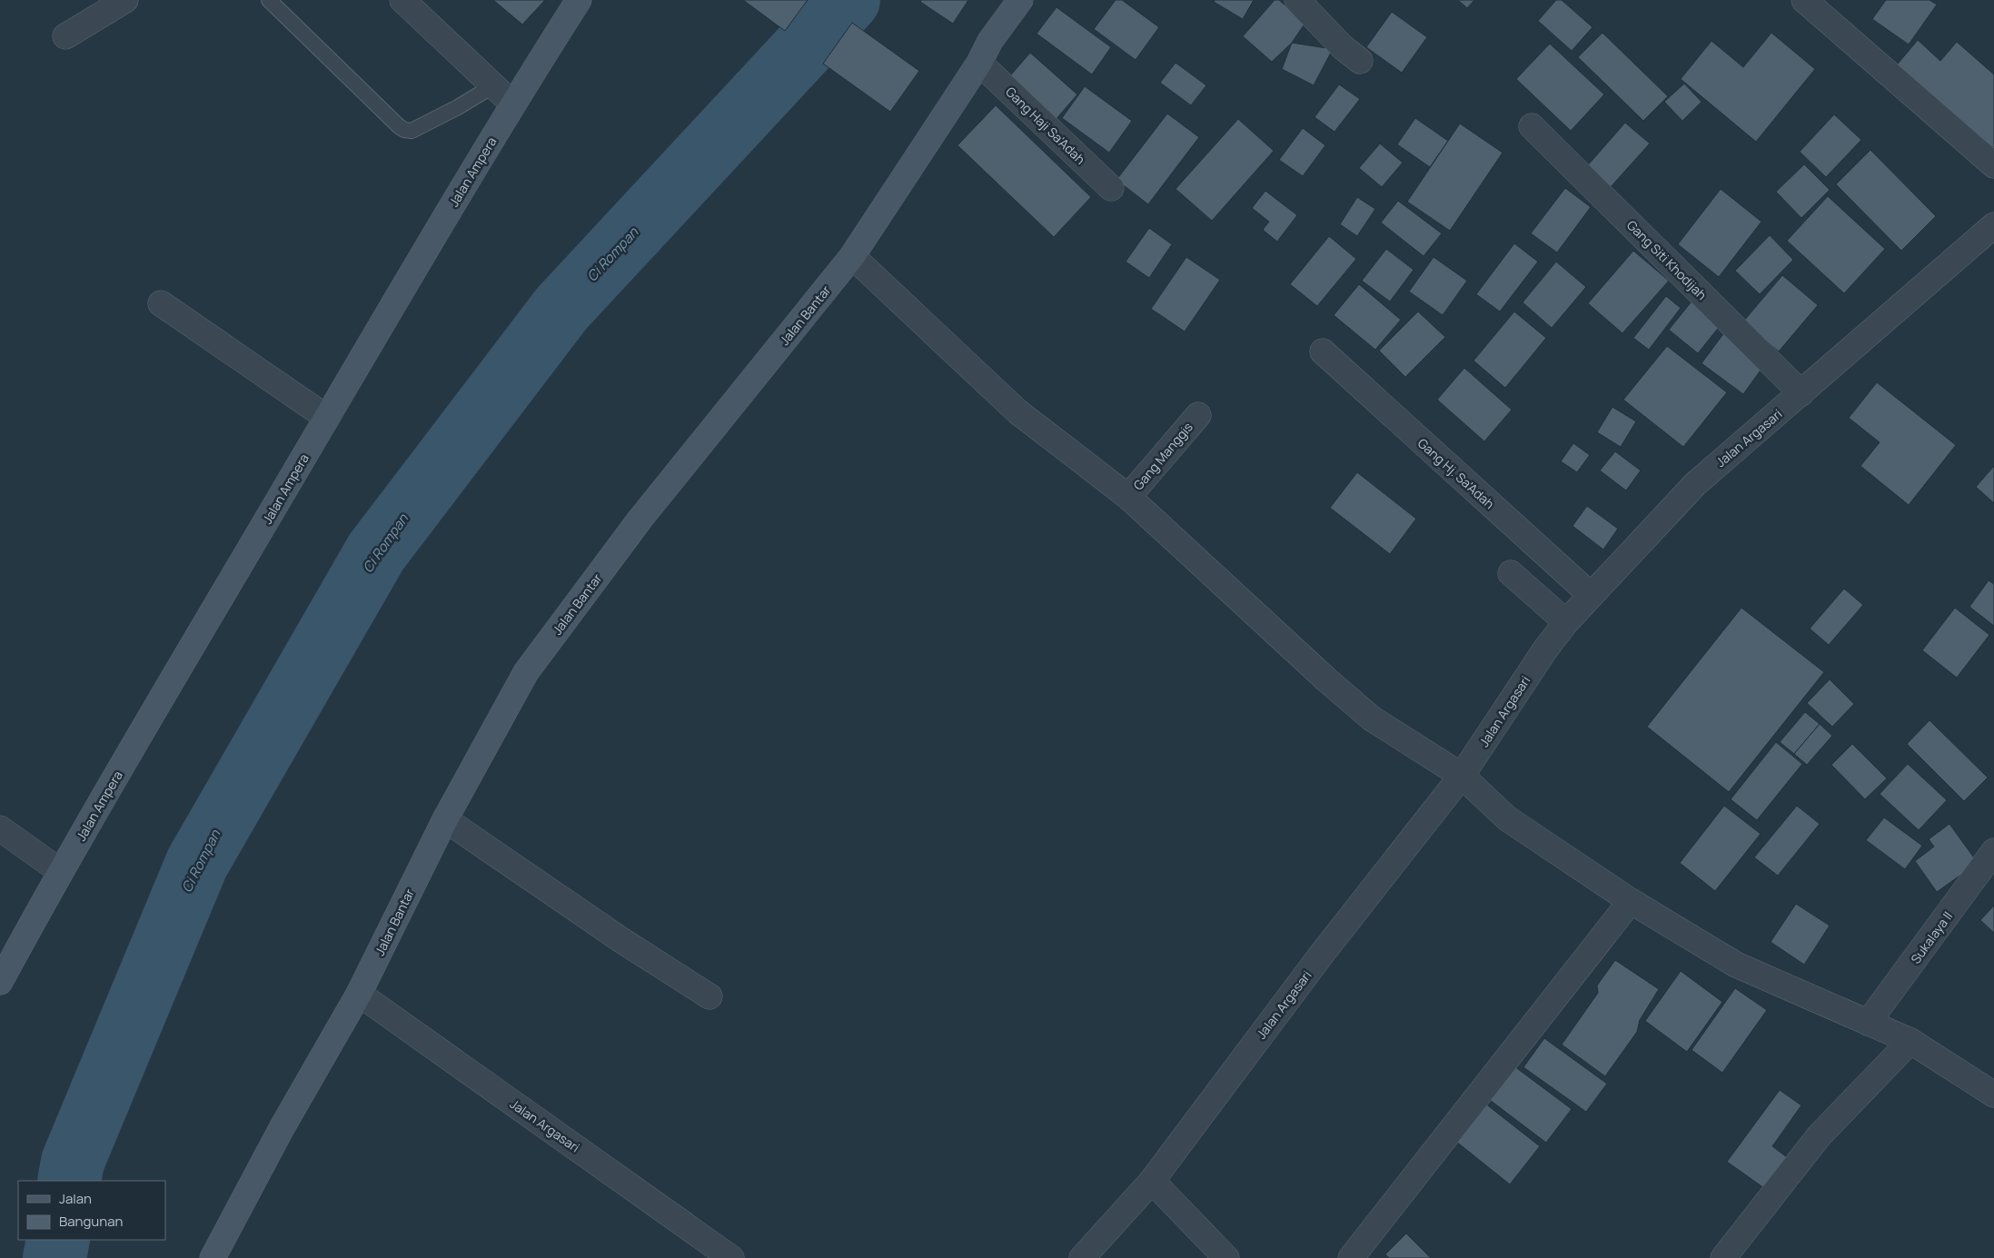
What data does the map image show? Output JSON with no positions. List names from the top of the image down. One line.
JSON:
{"streets":{"street":["Gang Haji Sa'Adah","Jalan Ampera","Gang Siti Khodijah","Jalan Bantar","Jalan Argasari","Gang Manggis","Gang Hj. Sa'Adah","Sukalaya II"]},"crossings":[["Gang Haji Sa'Adah","Jalan Bantar"],["Gang Siti Khodijah","Jalan Argasari"],["Jalan Bantar","Jalan Argasari"],["Jalan Argasari","Gang Hj. Sa'Adah"]],"water":["Ci Rompan"],"legend":["Jalan","Bangunan"]}
